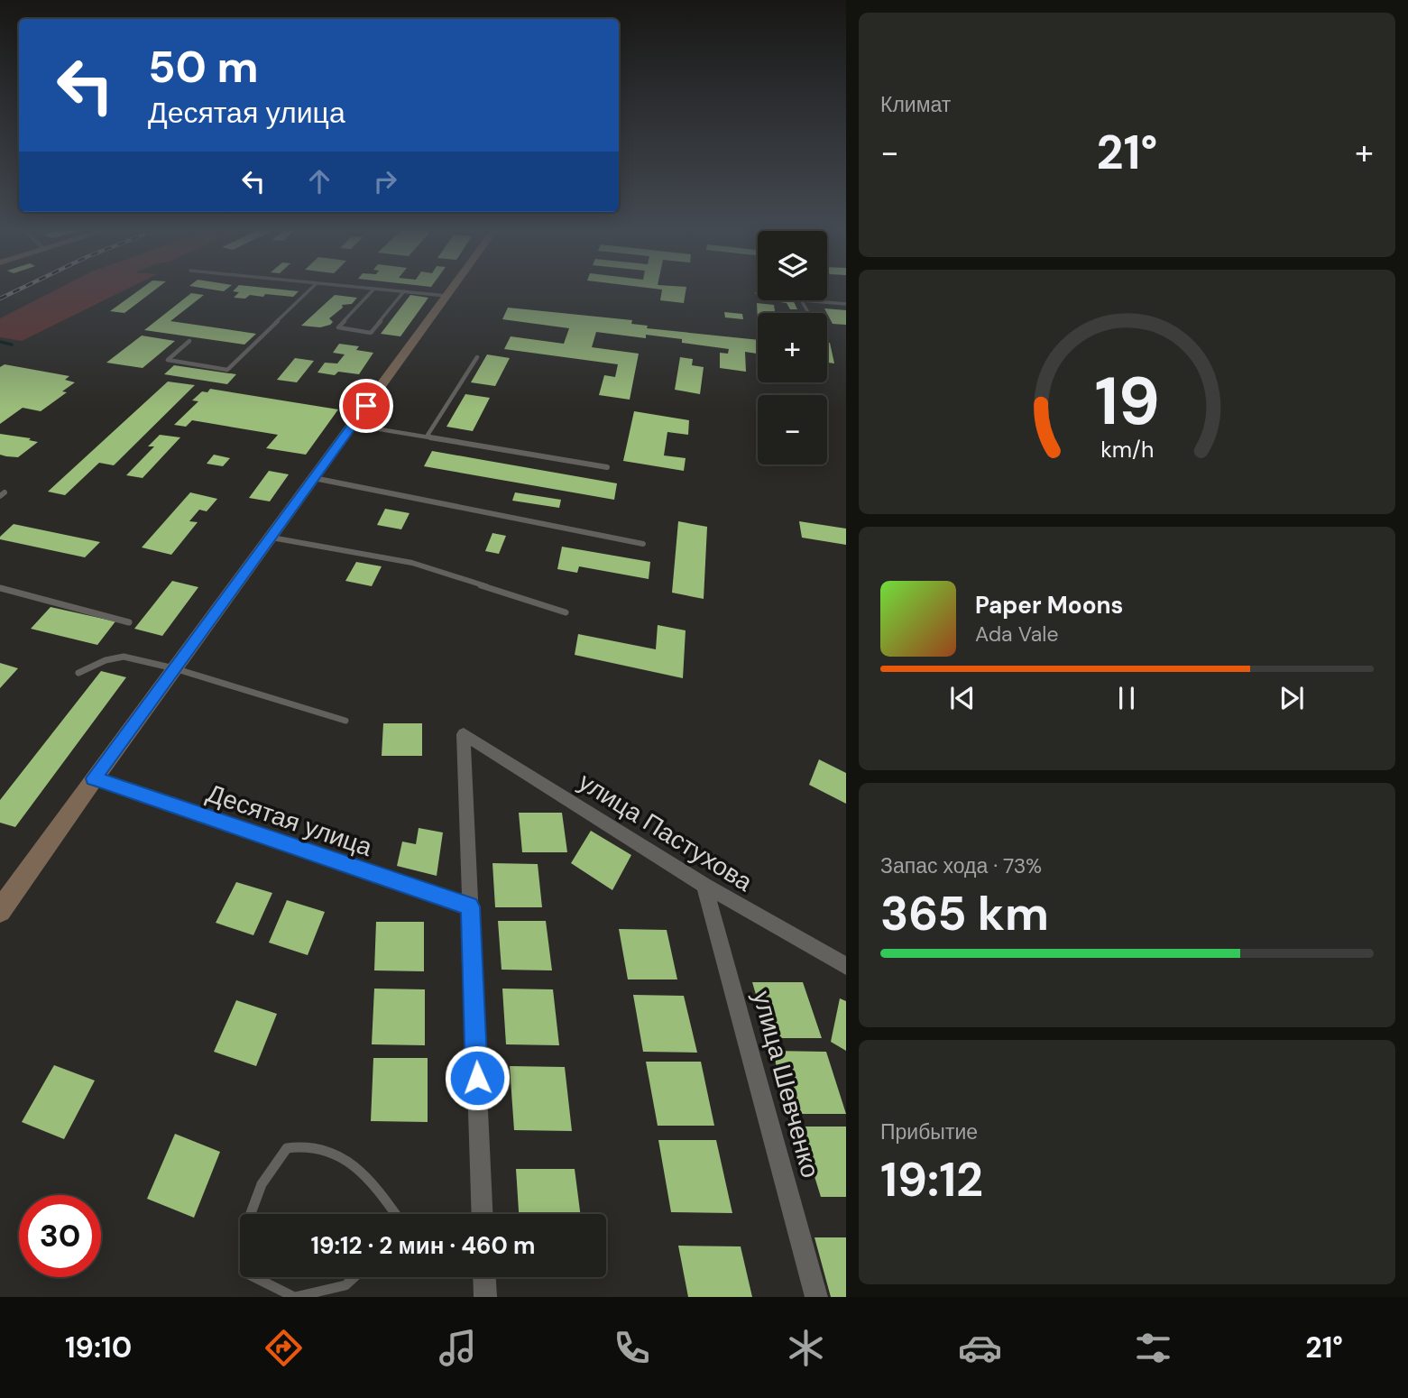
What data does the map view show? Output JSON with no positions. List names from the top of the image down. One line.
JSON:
{"streets":{"street":["Десятая улица","улица Пастухова","улица Шевченко"]},"crossings":[["Десятая улица","улица Пастухова"],["улица Пастухова","улица Шевченко"]],"page":{"tile":["Климат",["Запас хода · 73%","365 km"],["Прибытие","19:12"]],"turn":["50 m","Десятая улица"],"heat":["−","21°","+"],"map_buttons":["+","−"],"song":["Paper Moons","Ada Vale"],"limit":"30","trip":"19:12 · 2 мин · 460 m","tabs":["19:10","21°"],"gauge":["19","km/h"]}}
